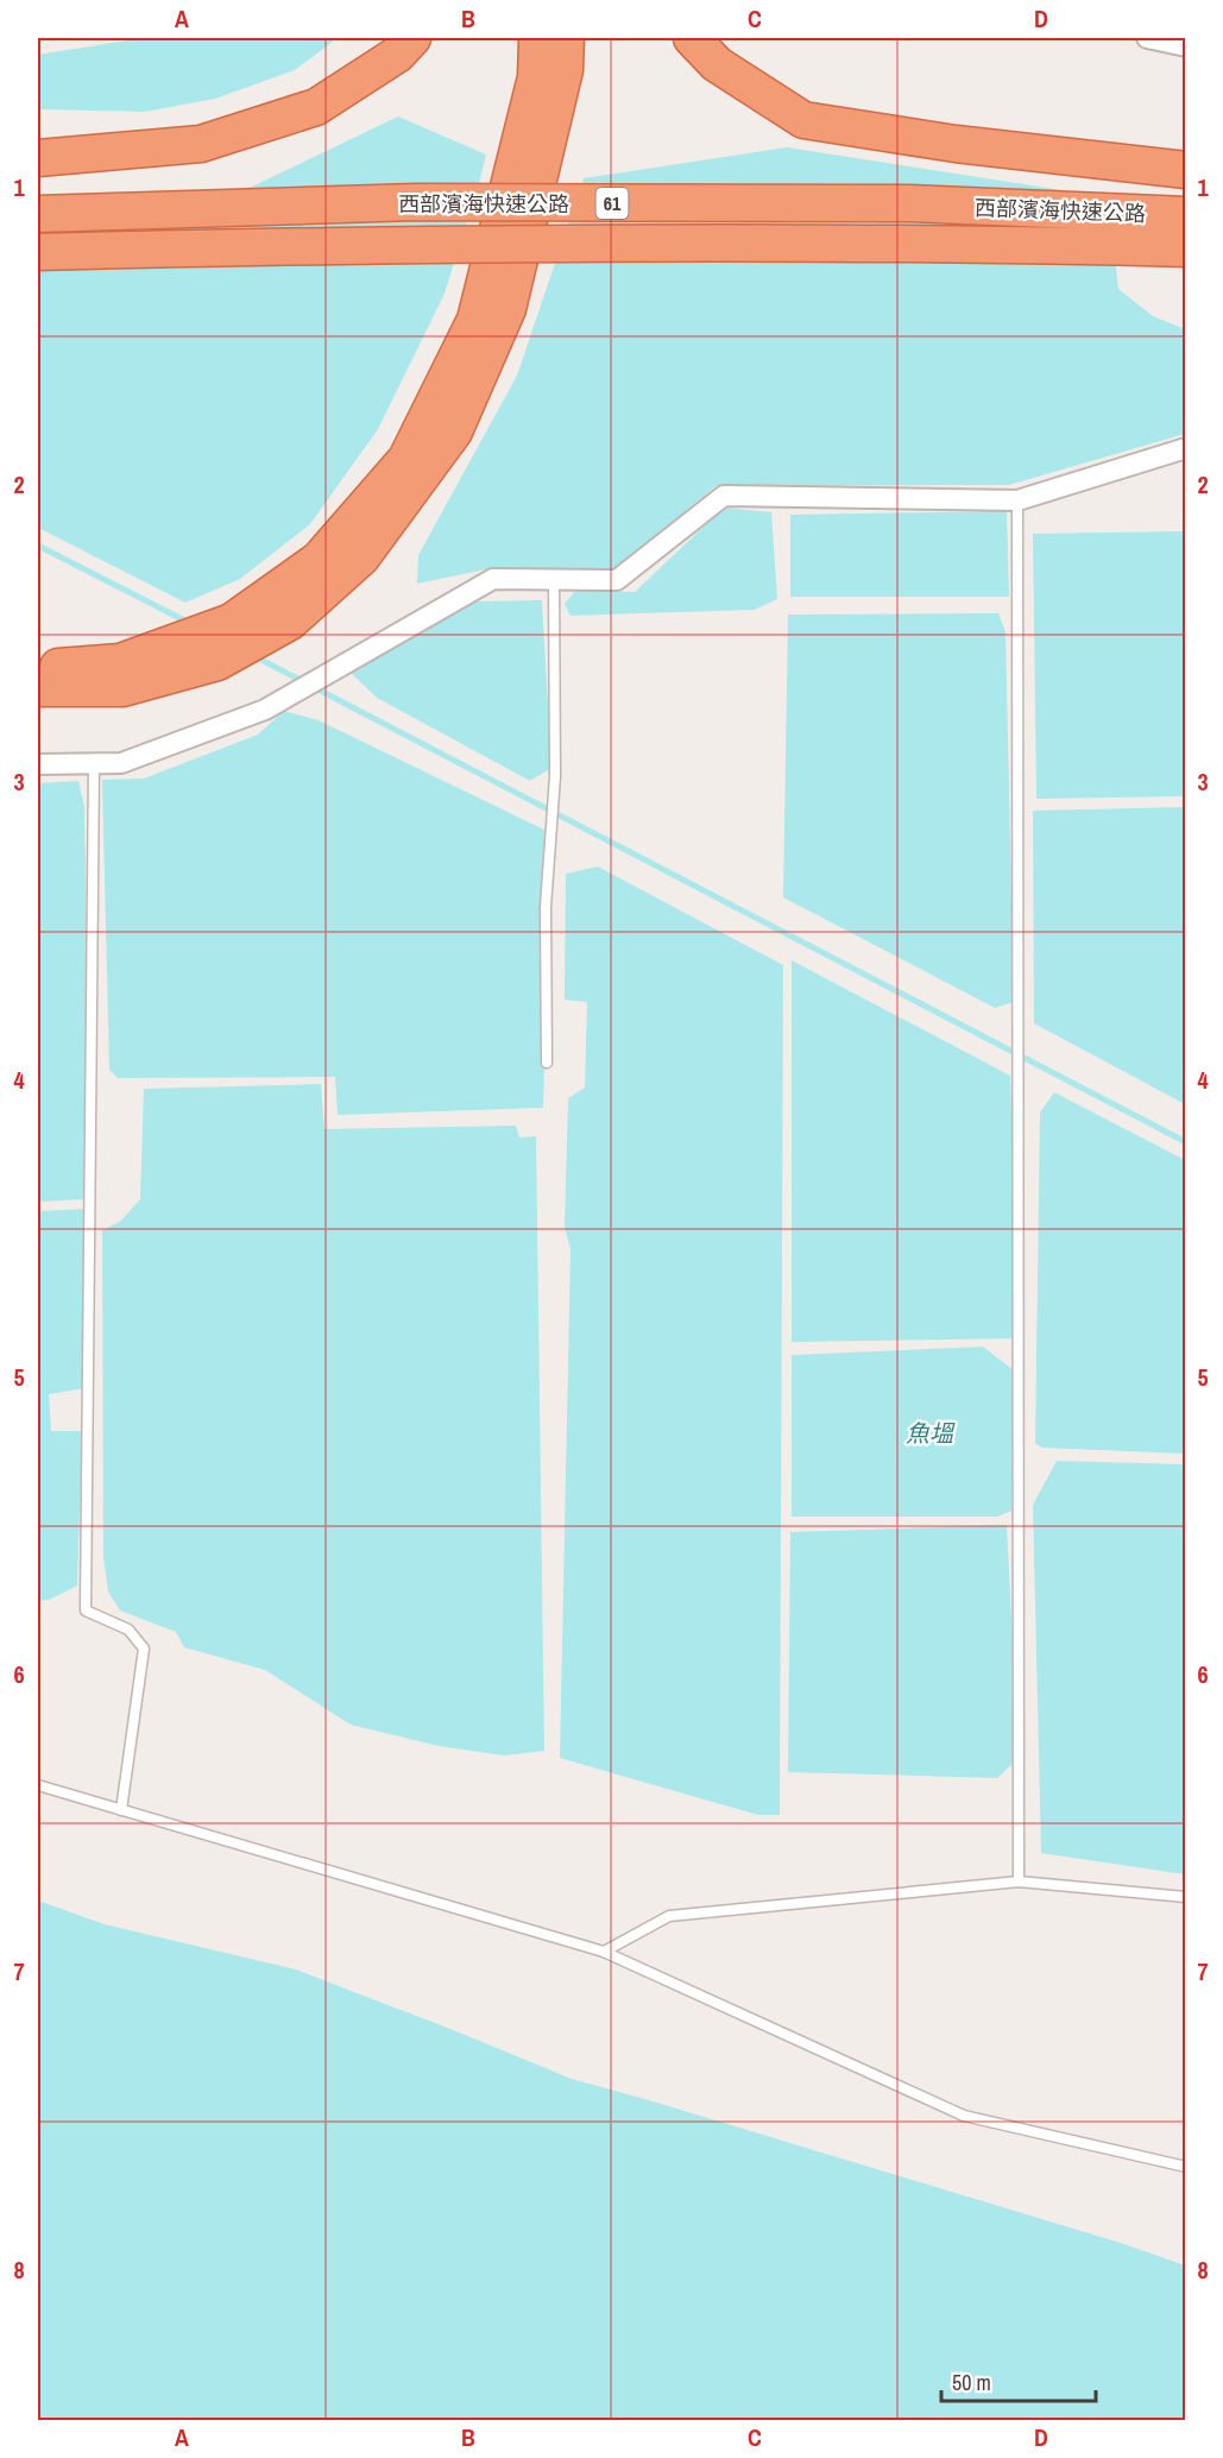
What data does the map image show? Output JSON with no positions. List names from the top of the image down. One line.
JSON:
{"streets":{"highway":["西部濱海快速公路","61"]},"water":["魚塭"],"scale_bar":"50 m","grid":{"columns":["A","B","C","D"],"rows":["1","2","3","4","5","6","7","8"]}}
